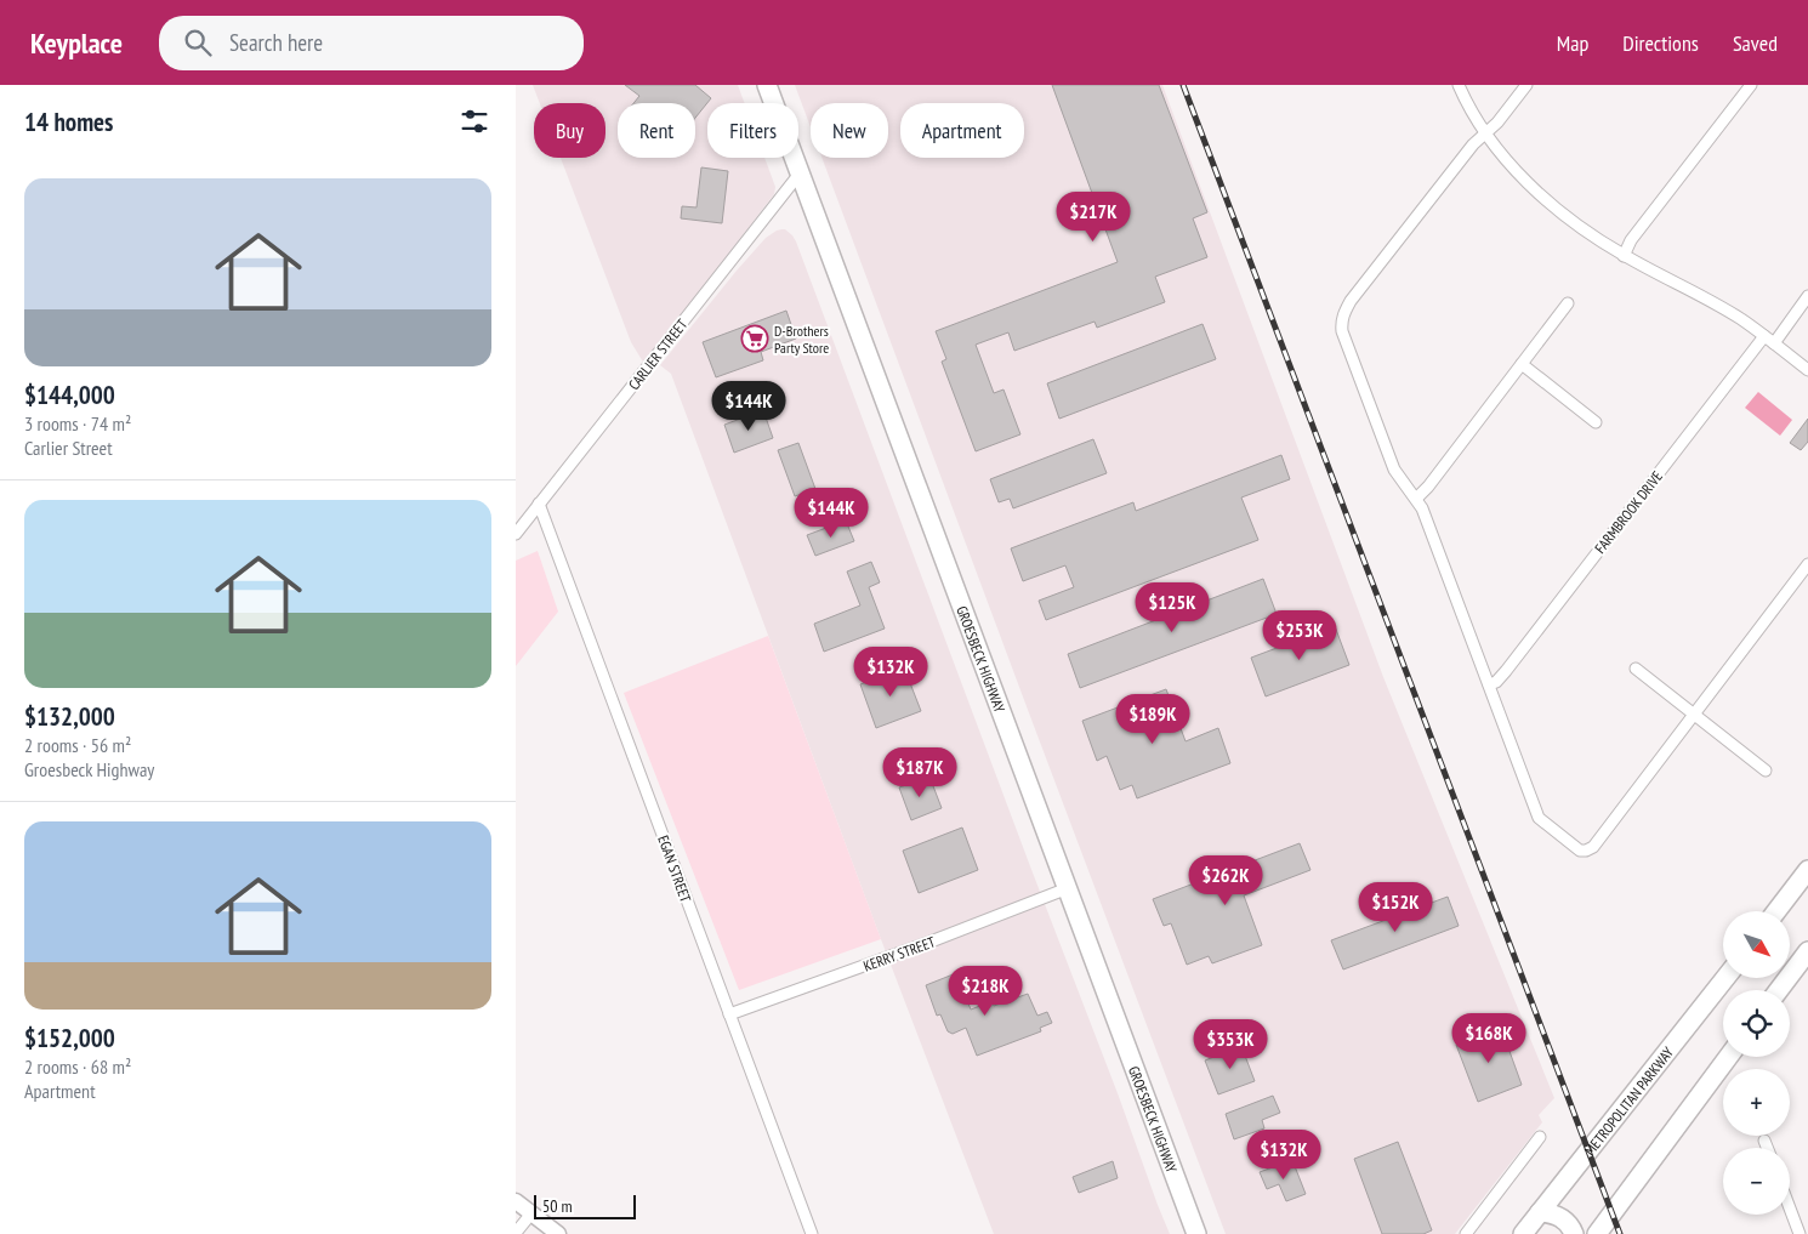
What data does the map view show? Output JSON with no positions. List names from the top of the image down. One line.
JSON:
{"streets":{"main road":["GROESBECK HIGHWAY","METROPOLITAN PARKWAY"],"street":["CARLIER STREET","FARMBROOK DRIVE","EGAN STREET","KERRY STREET"]},"crossings":[["CARLIER STREET","GROESBECK HIGHWAY"],["CARLIER STREET","EGAN STREET"],["GROESBECK HIGHWAY","KERRY STREET"],["EGAN STREET","KERRY STREET"]],"places":{"supermarket":["D-Brothers Party Store"]},"scale_bar":"50 m","north":"bottom right","page":{"header":"Keyplace","search":"Search here","nav":["Map","Directions","Saved"],"heading":"14 homes","chip":["Buy","Rent","Filters","New","Apartment"],"list":[{"name":"$144,000","note":"3 rooms · 74 m² · Carlier Street"},{"name":"$132,000","note":"2 rooms · 56 m² · Groesbeck Highway"},{"name":"$152,000","note":"2 rooms · 68 m² · Apartment"}],"price":["$217K","$144K","$144K","$125K","$253K","$132K","$189K","$187K","$262K","$152K","$218K","$168K","$353K","$132K"],"map_buttons":["+","−"],"scale":"50 m"}}
